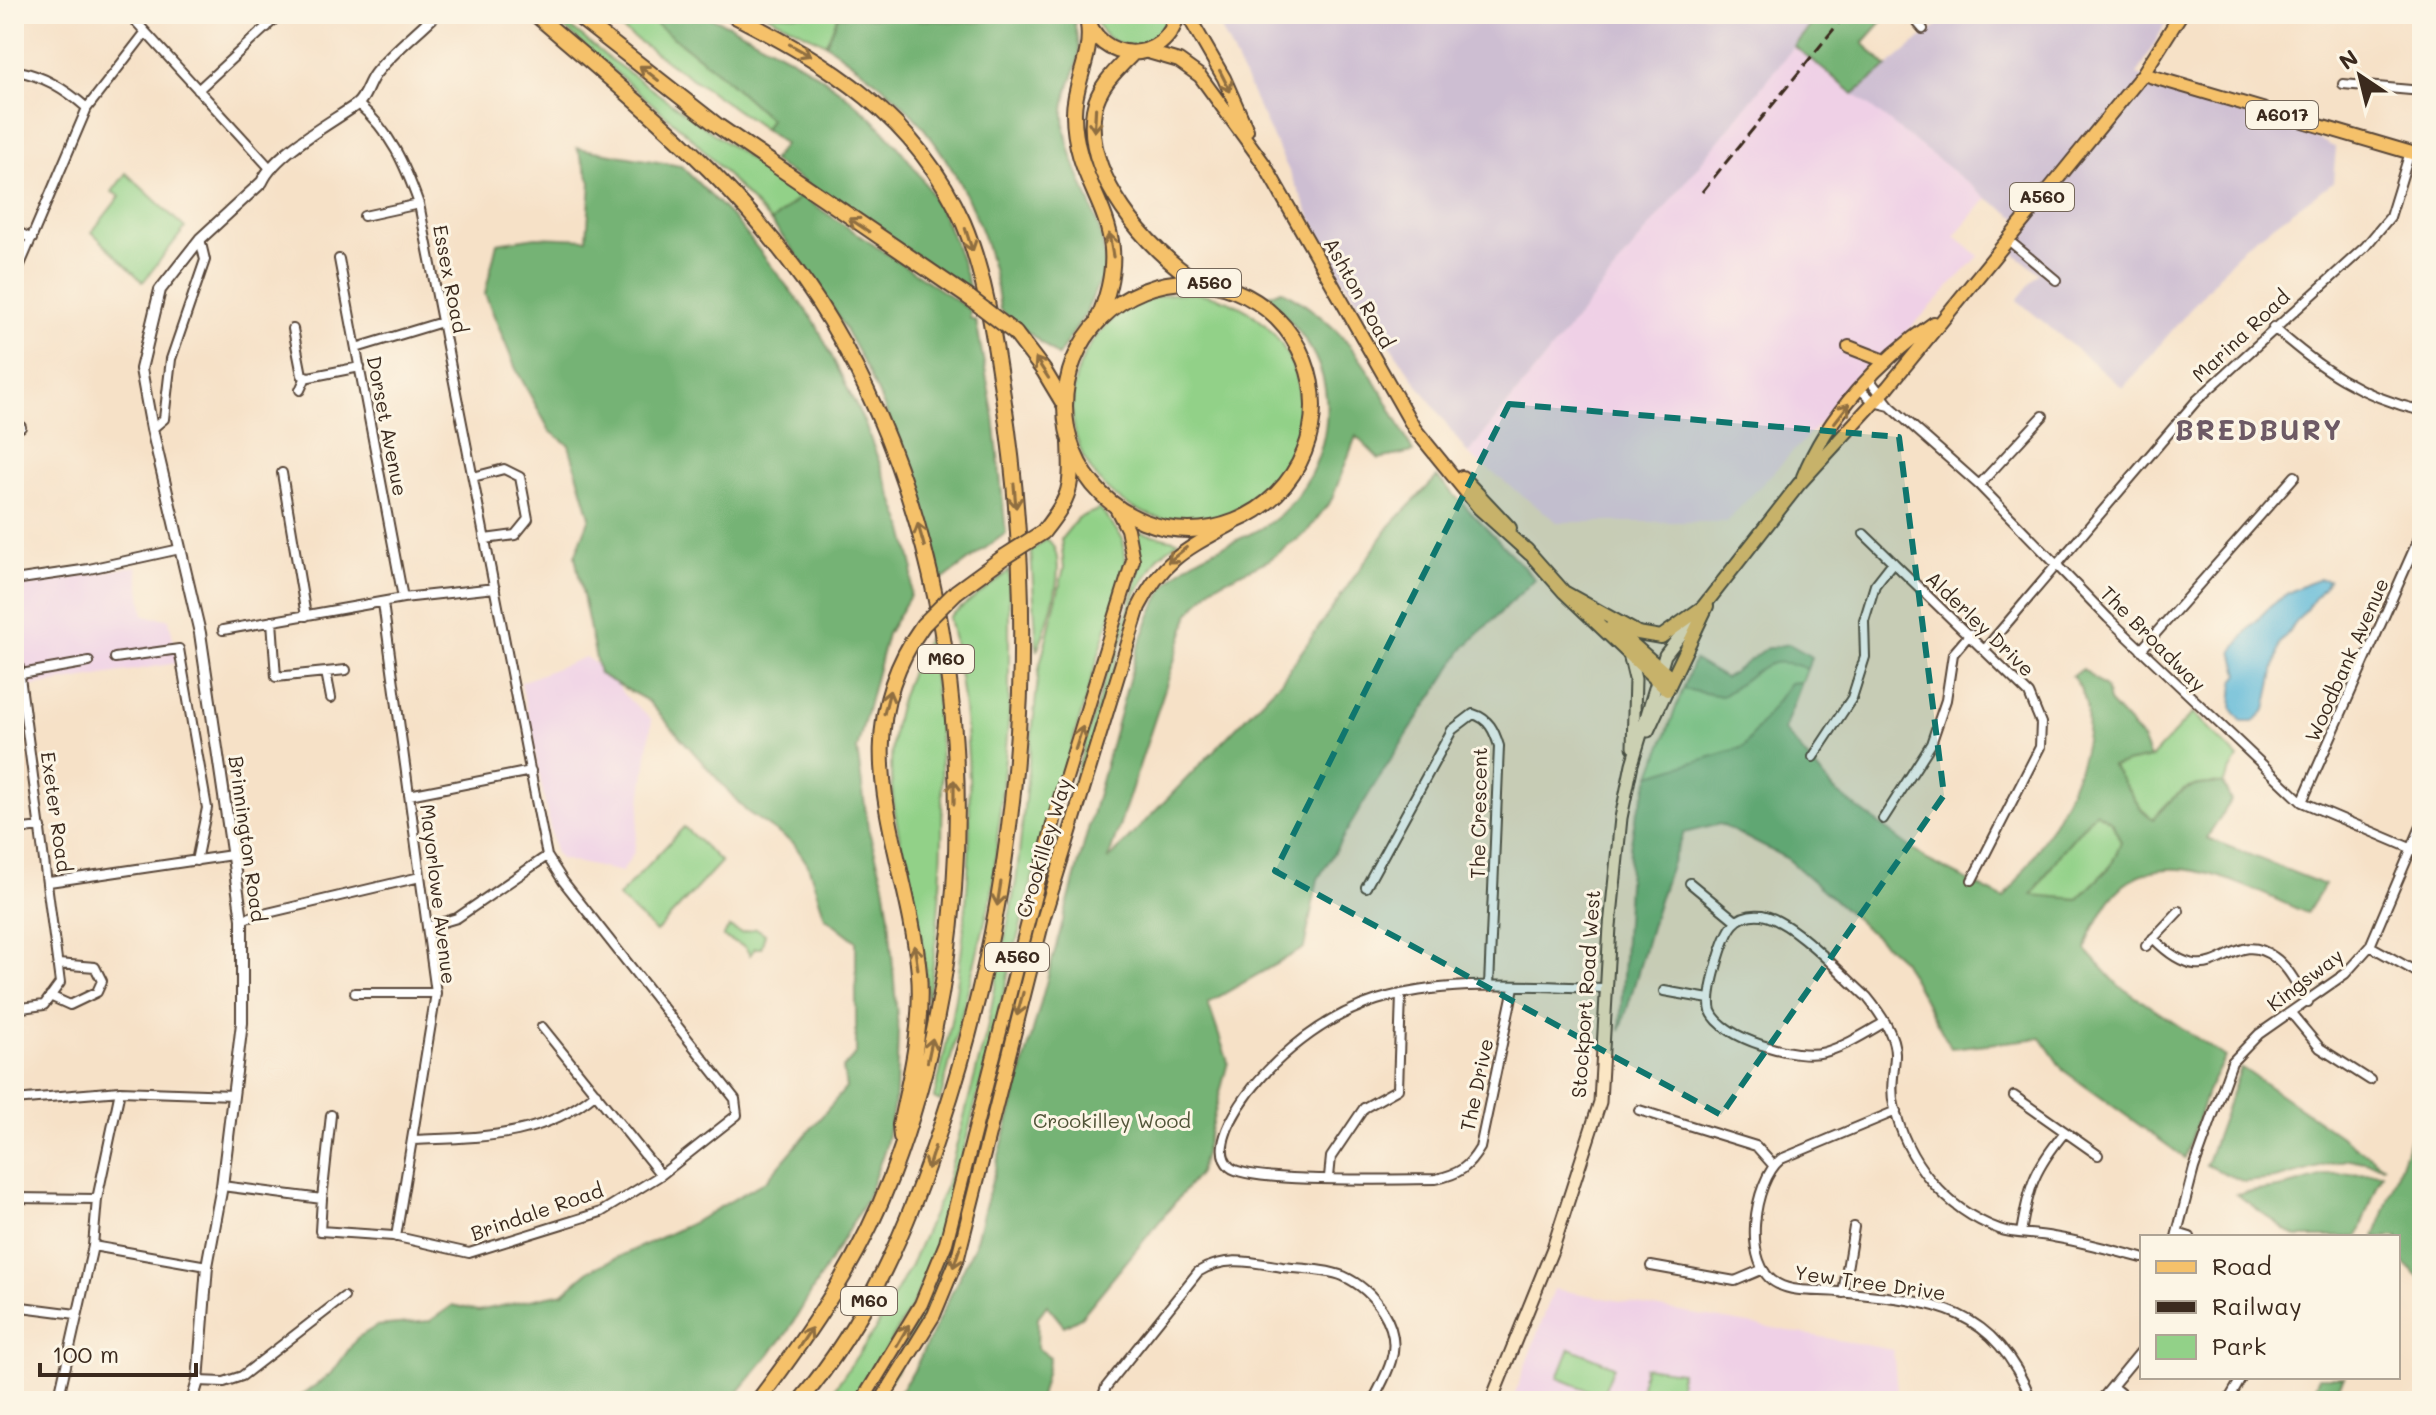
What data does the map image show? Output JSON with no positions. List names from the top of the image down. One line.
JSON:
{"streets":{"highway":["A560","M60"],"main road":["A6017","Ashton Road","Crookilley Way","Stockport Road West"],"street":["Essex Road","Marina Road","Dorset Avenue","Alderley Drive","The Broadway","Woodbank Avenue","Exeter Road","The Crescent","Brinnington Road","Mayorlowe Avenue","Kingsway","The Drive","Brindale Road","Yew Tree Drive"]},"crossings":[["A6017","A560"],["A6017","Marina Road"],["A6017","Stockport Road West"],["A560","Ashton Road"],["A560","M60"],["A560","Crookilley Way"],["A560","Stockport Road West"],["Essex Road","Brinnington Road"],["Essex Road","Brindale Road"],["Ashton Road","Stockport Road West"],["Marina Road","Alderley Drive"],["Marina Road","The Broadway"],["The Broadway","Woodbank Avenue"],["The Broadway","Kingsway"],["The Broadway","Stockport Road West"],["M60","Crookilley Way"],["Mayorlowe Avenue","Brindale Road"]],"districts":["BREDBURY"],"parks":["Crookilley Wood"],"legend":["Road","Railway","Park"],"scale_bar":"100 m","north":"top left"}
